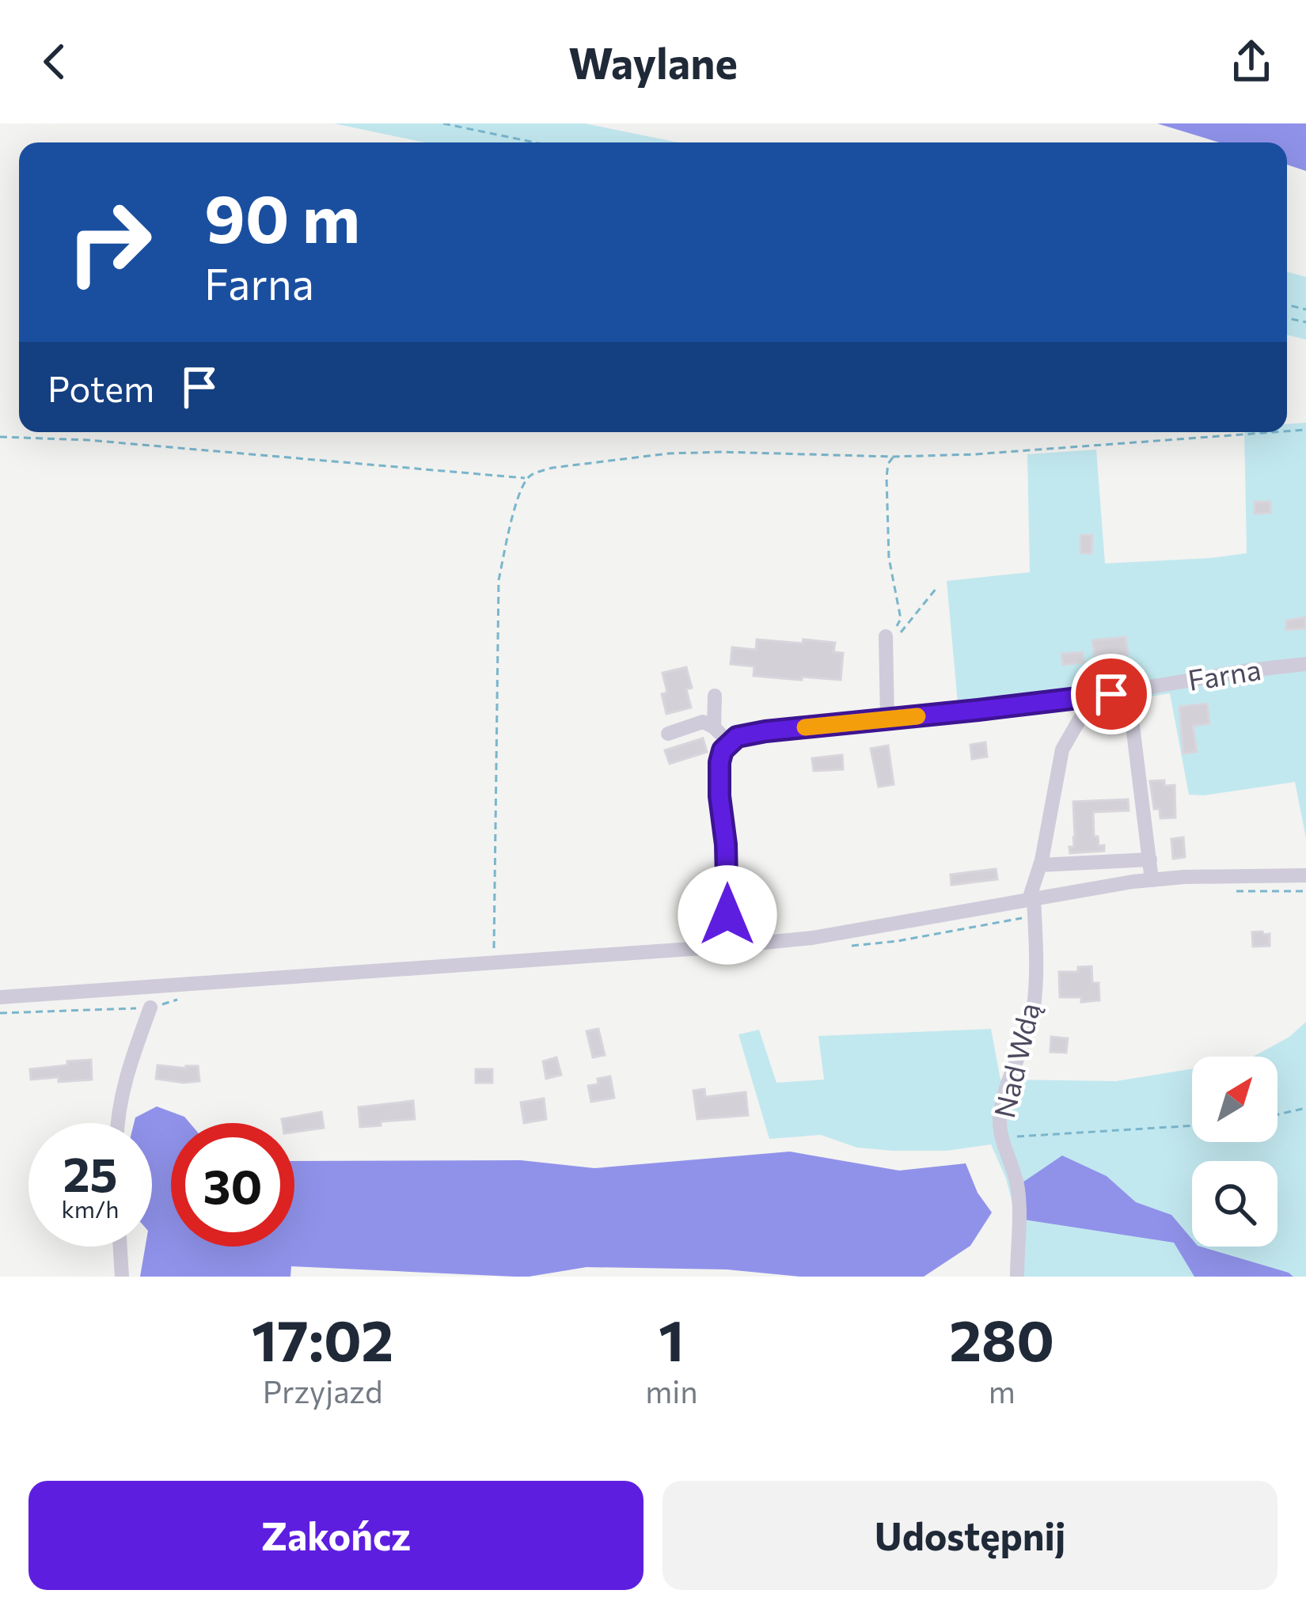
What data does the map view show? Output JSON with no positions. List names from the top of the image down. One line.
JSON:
{"streets":{"street":["Farna","Nad Wdą"]},"crossings":[["Farna","Nad Wdą"]],"north":"top right","page":{"header":"Waylane","turn":["90 m","Farna"],"then":"Potem","speed":"25 km/h","limit":"30","eta":["17:02","Przyjazd","1","min","280","m"],"buttons":["Zakończ","Udostępnij"]}}
